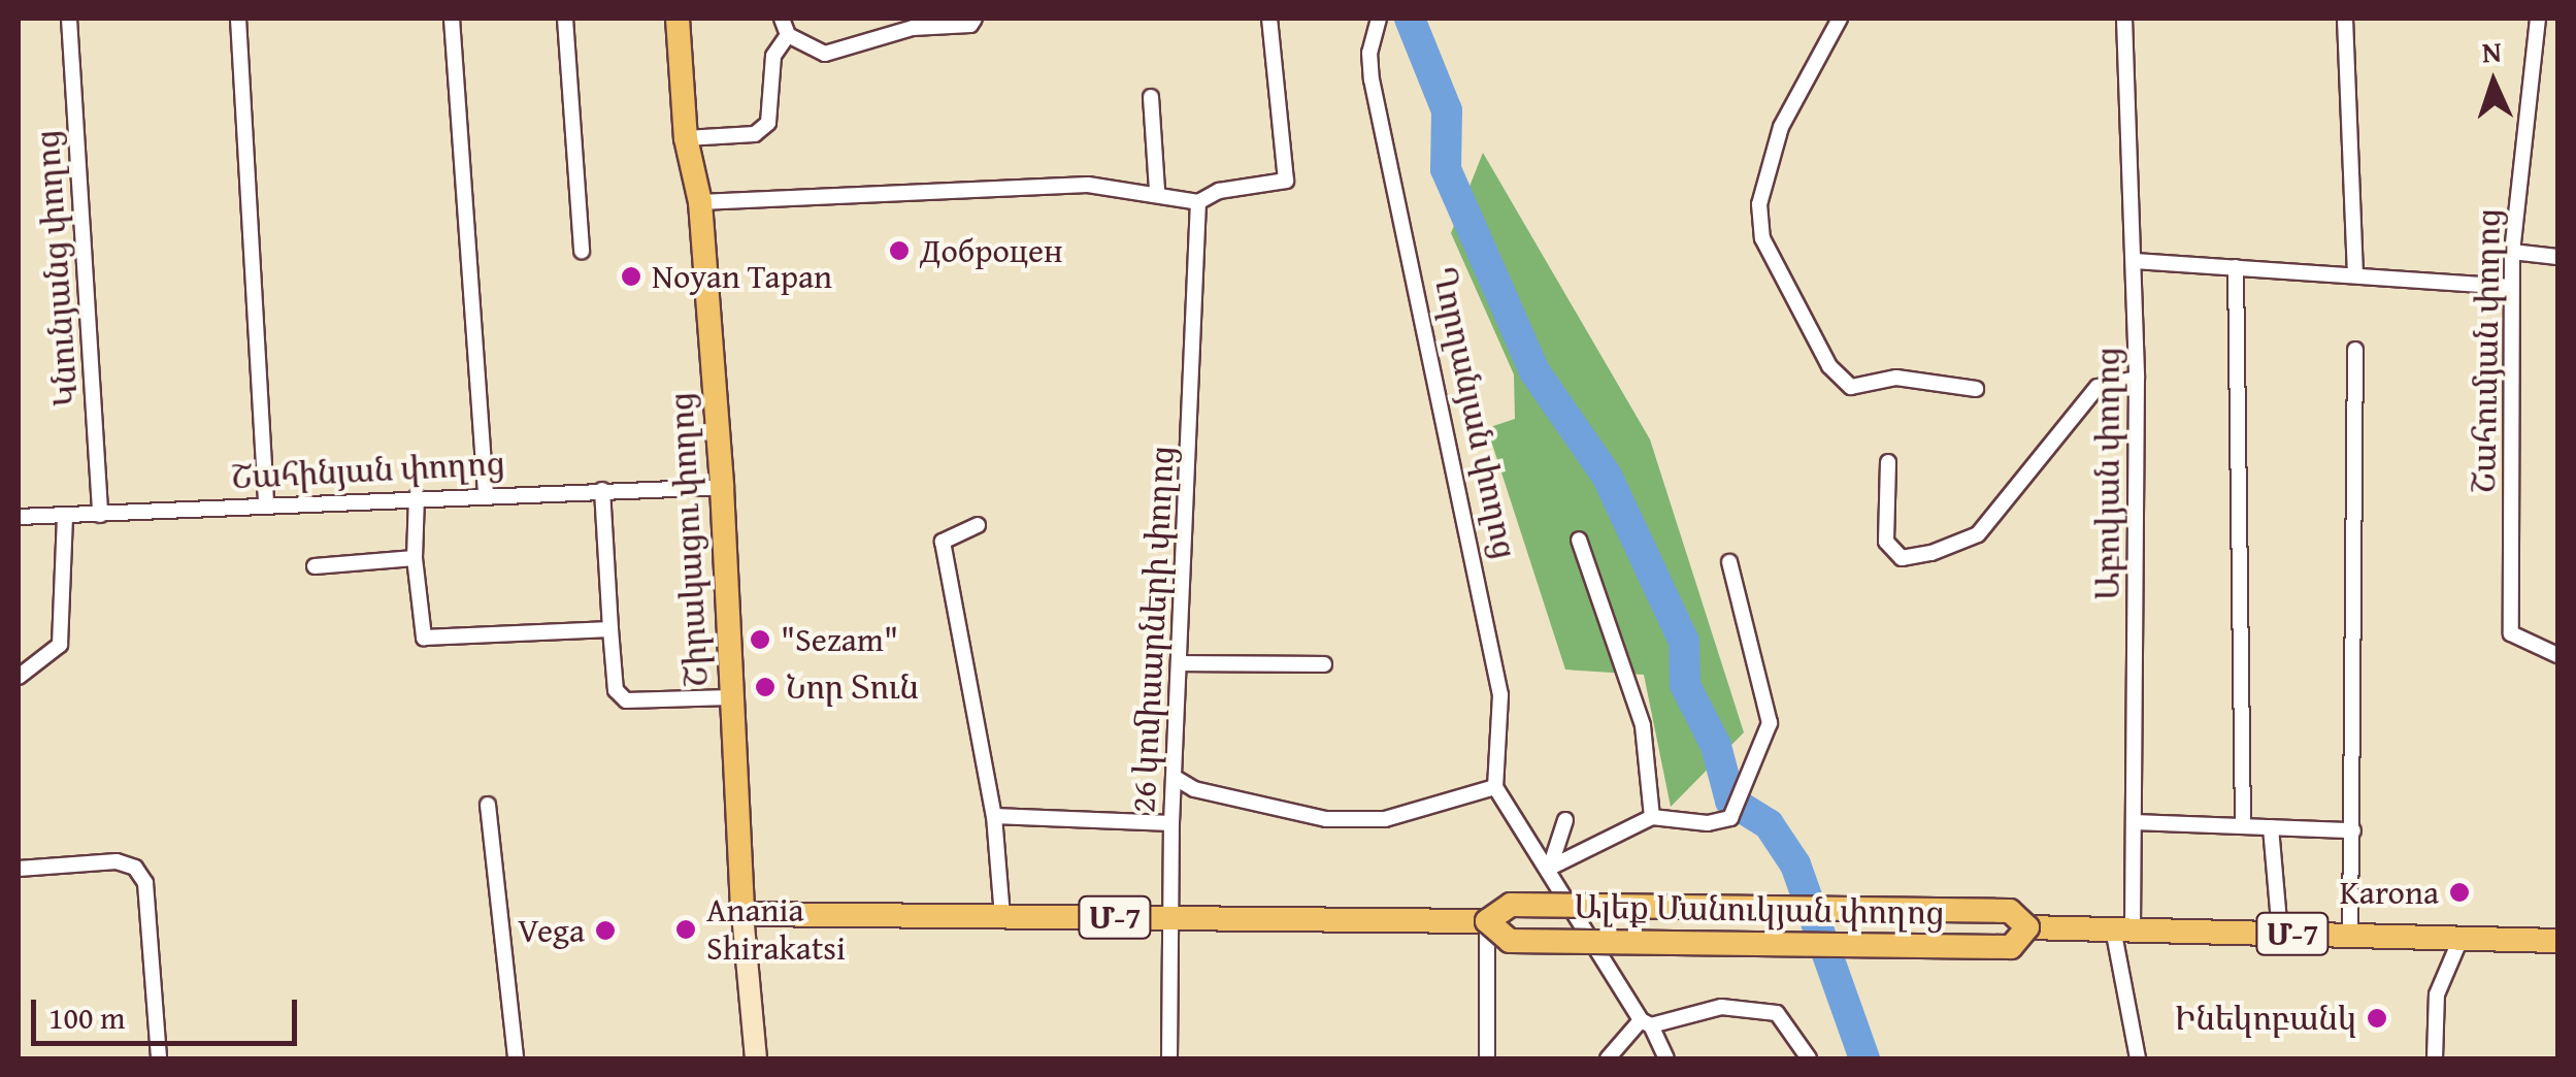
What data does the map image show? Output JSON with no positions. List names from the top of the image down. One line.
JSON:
{"streets":{"main road":["Շիրակացու փողոց","Ալեք Մանուկյան փողոց","Մ-7"],"street":["Կնունյանց փողոց","Շահումյան փողոց","Ղորղանյան փողոց","Շահինյան փողոց","Աբովյան փողոց","26 կոմիսարների փողոց"]},"crossings":[["Կնունյանց փողոց","Շահինյան փողոց"],["Շահինյան փողոց","Շիրակացու փողոց"],["Աբովյան փողոց","Ալեք Մանուկյան փողոց"],["Շիրակացու փողոց","Ալեք Մանուկյան փողոց"],["26 կոմիսարների փողոց","Ալեք Մանուկյան փողոց"]],"places":["Доброцен","Noyan Tapan","\"Sezam\"","Նոր Տուն","Karona","Anania Shirakatsi","Vega","Ինեկոբանկ"],"scale_bar":"100 m","north":"top"}
